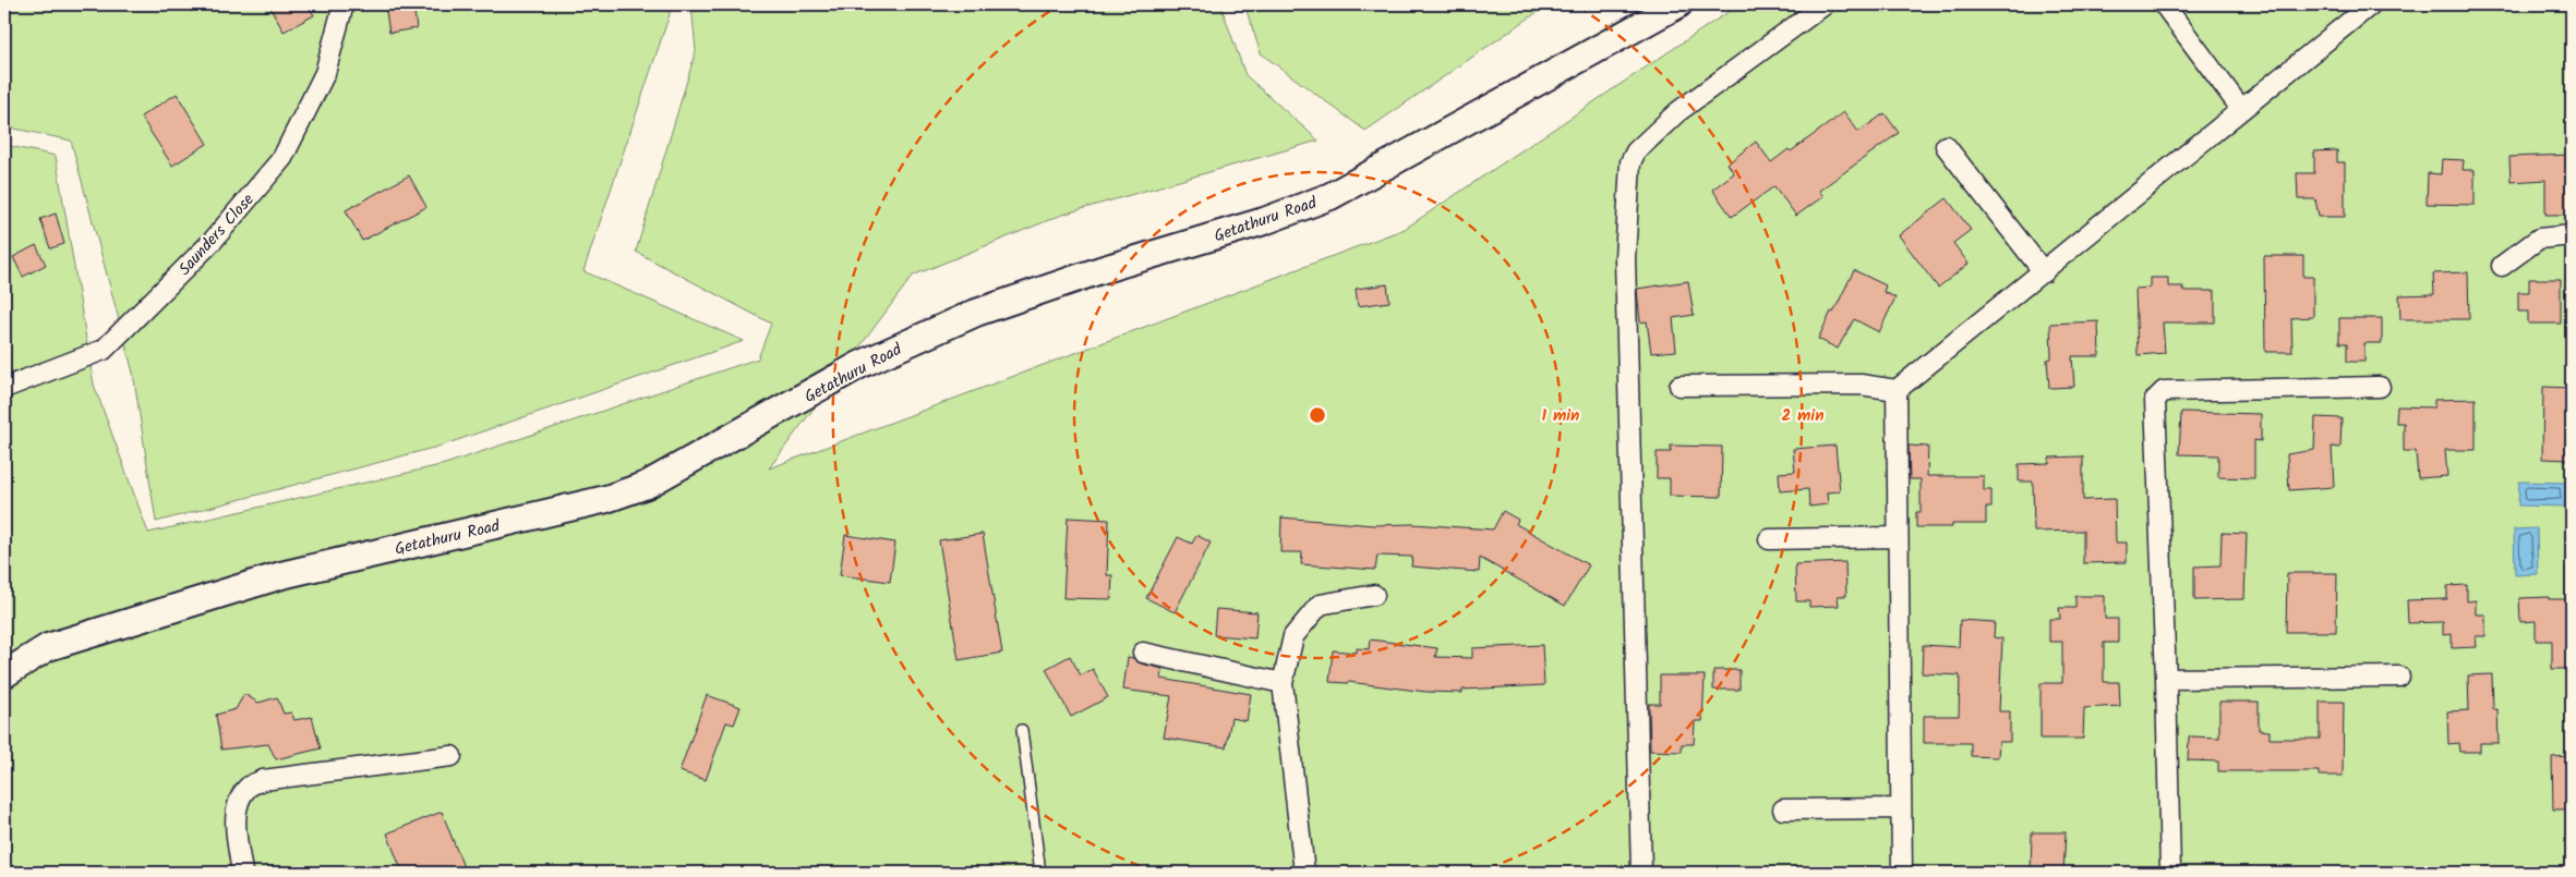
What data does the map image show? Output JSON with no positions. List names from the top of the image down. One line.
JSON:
{"streets":{"main road":["Getathuru Road"],"street":["Saunders Close"]},"rings":["1 min","2 min"]}
